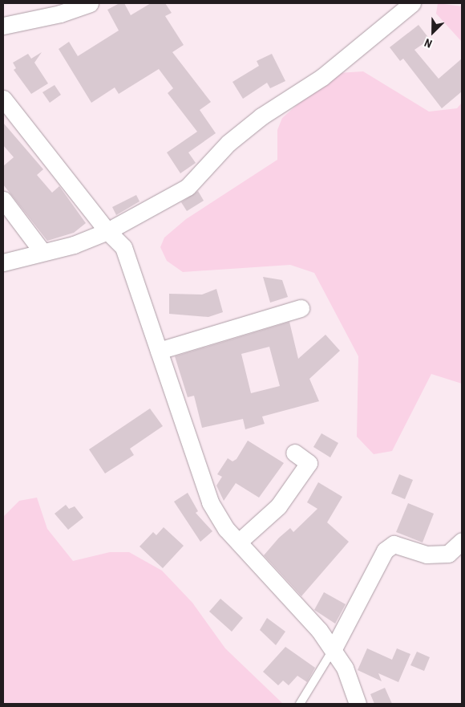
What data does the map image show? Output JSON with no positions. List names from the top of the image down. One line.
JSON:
{"north":"bottom left"}
